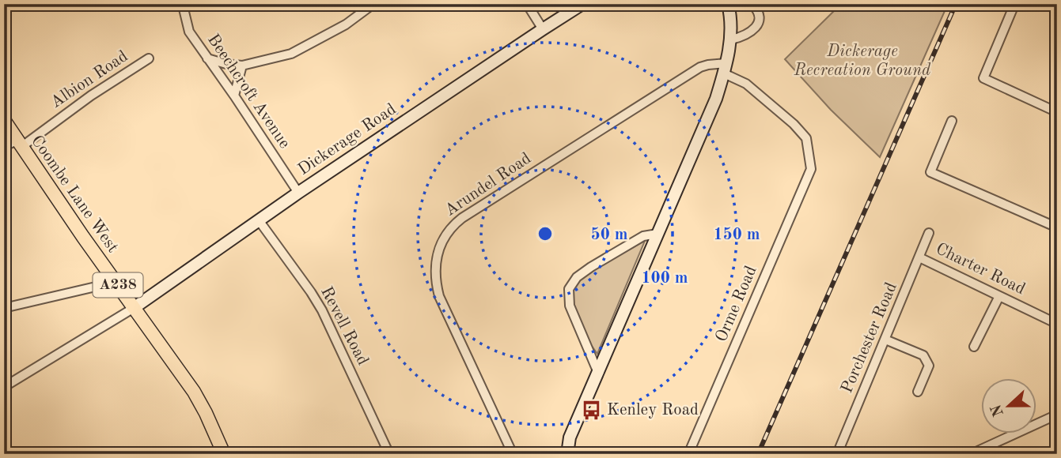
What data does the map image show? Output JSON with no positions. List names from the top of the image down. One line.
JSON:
{"streets":{"main road":["Coombe Lane West","A238"],"street":["Albion Road","Beechcroft Avenue","Dickerage Road","Arundel Road","Charter Road","Orme Road","Revell Road","Porchester Road"]},"crossings":[["Albion Road","Coombe Lane West"],["Beechcroft Avenue","Dickerage Road"],["Dickerage Road","Coombe Lane West"],["Dickerage Road","Revell Road"],["Arundel Road","Orme Road"],["Charter Road","Porchester Road"]],"parks":["Dickerage Recreation Ground"],"places":{"bus stop":["Kenley Road"]},"north":"left","rings":["50 m","150 m","100 m"]}
